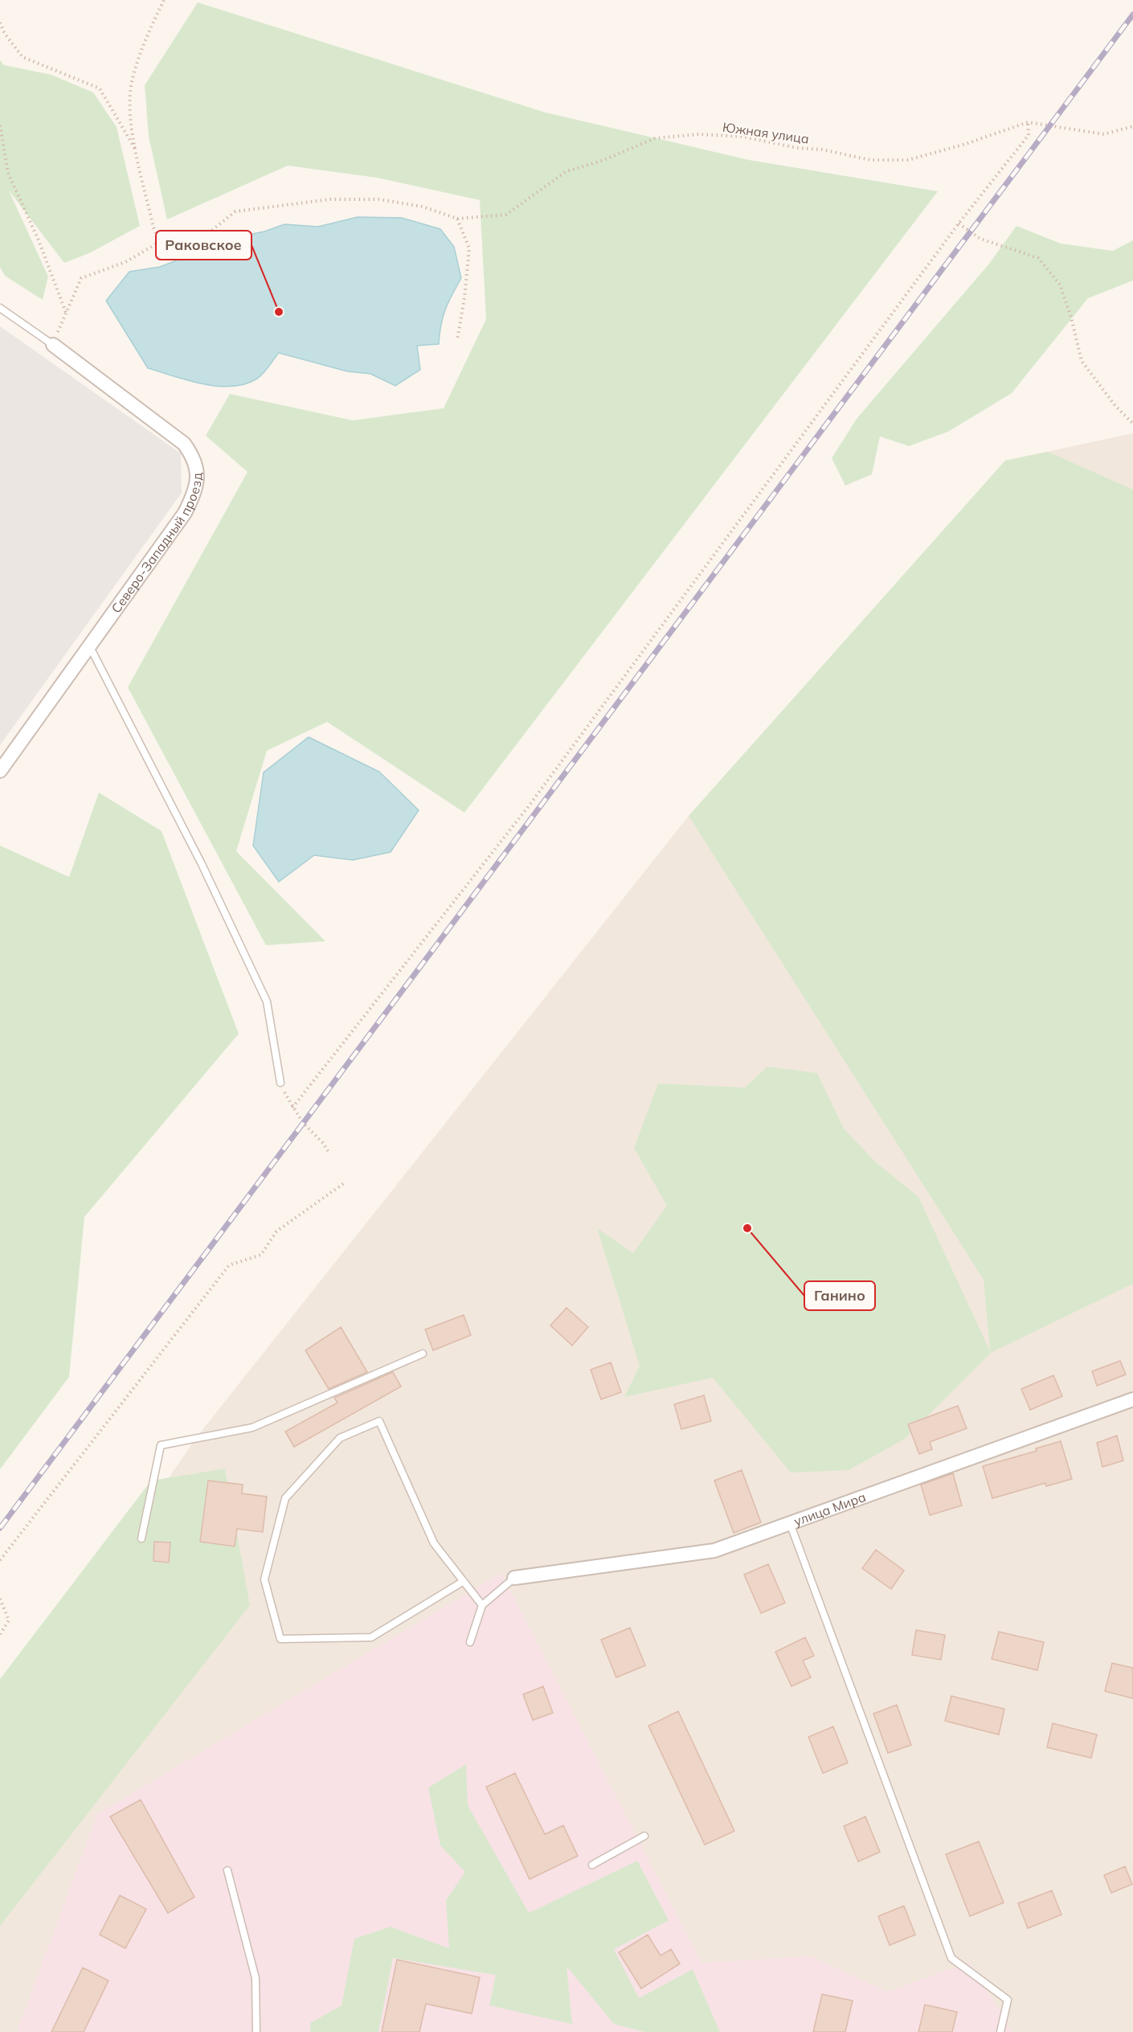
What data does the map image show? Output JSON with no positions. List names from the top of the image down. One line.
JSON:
{"streets":{"street":["Северо-Западный проезд","улица Мира"],"path":["Южная улица"]},"places":["Раковское","Ганино"]}
